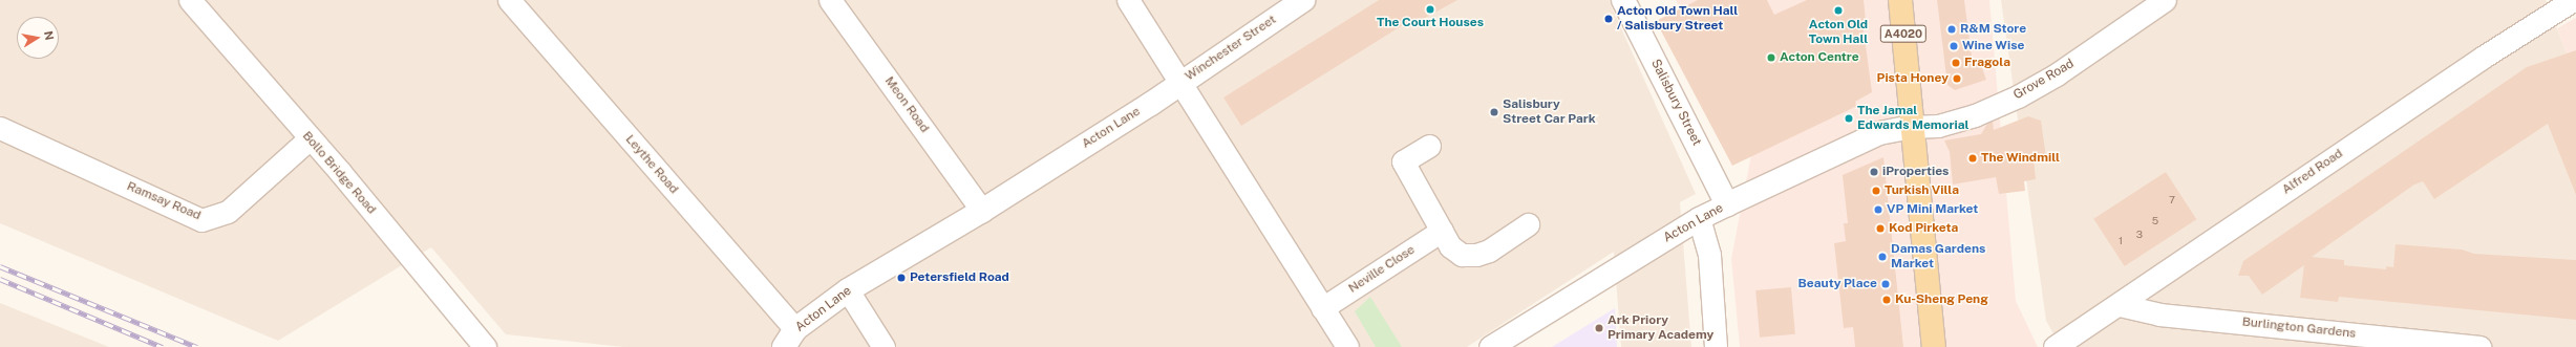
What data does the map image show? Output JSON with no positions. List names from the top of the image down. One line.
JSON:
{"streets":{"main road":["A4020","Winchester Street","Salisbury Street","Acton Lane"],"street":["Grove Road","Meon Road","Leythe Road","Alfred Road","Bollo Bridge Road","Ramsay Road","Neville Close","Burlington Gardens"]},"crossings":[["A4020","Grove Road"],["A4020","Acton Lane"],["Winchester Street","Acton Lane"],["Grove Road","Acton Lane"],["Salisbury Street","Acton Lane"],["Meon Road","Acton Lane"],["Acton Lane","Leythe Road"],["Alfred Road","Burlington Gardens"],["Bollo Bridge Road","Ramsay Road"]],"places":["The Court Houses","Acton Old Town Hall","Acton Old Town Hall / Salisbury Street","R&M Store","Wine Wise","Acton Centre","Fragola","Pista Honey","Salisbury Street Car Park","The Jamal Edwards Memorial","The Windmill","iProperties","Turkish Villa","VP Mini Market","Kod Pirketa","Damas Gardens Market","Petersfield Road","Beauty Place","Ku-Sheng Peng","Ark Priory Primary Academy"],"house_numbers":["7","5","3","1"],"north":"right"}
